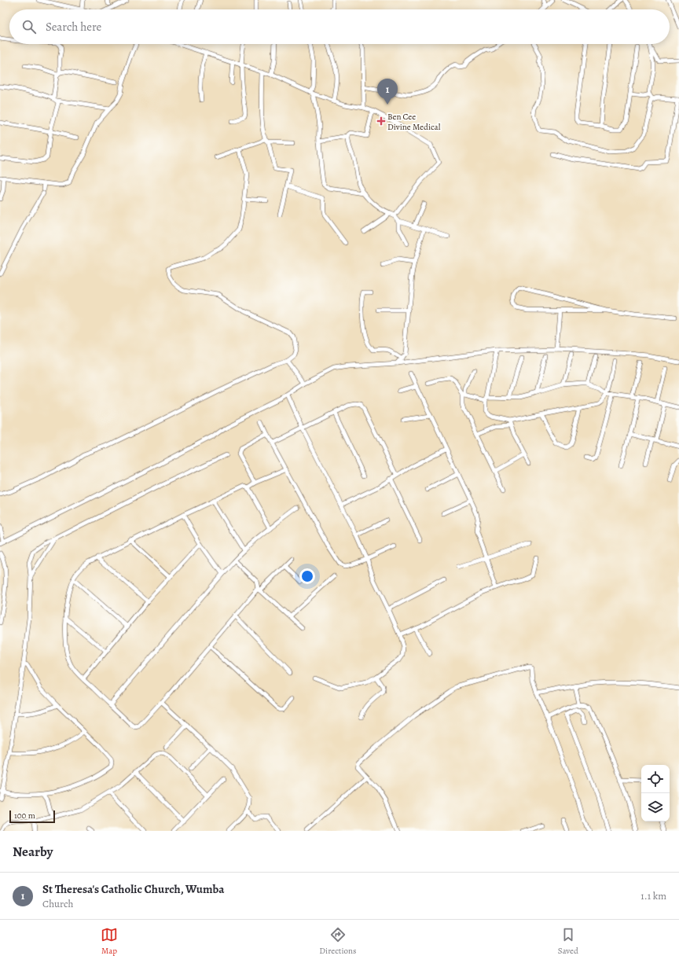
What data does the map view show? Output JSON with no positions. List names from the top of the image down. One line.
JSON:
{"places":{"health":["Ben Cee Divine Medical"]},"scale_bar":"100 m","page":{"search":"Search here","pins":"1","scale":"100 m","heading":"Nearby","list":[{"mark":"1","name":"St Theresa's Catholic Church, Wumba","note":"Church","value":"1.1 km"}],"nav":["Map","Directions","Saved"]}}
